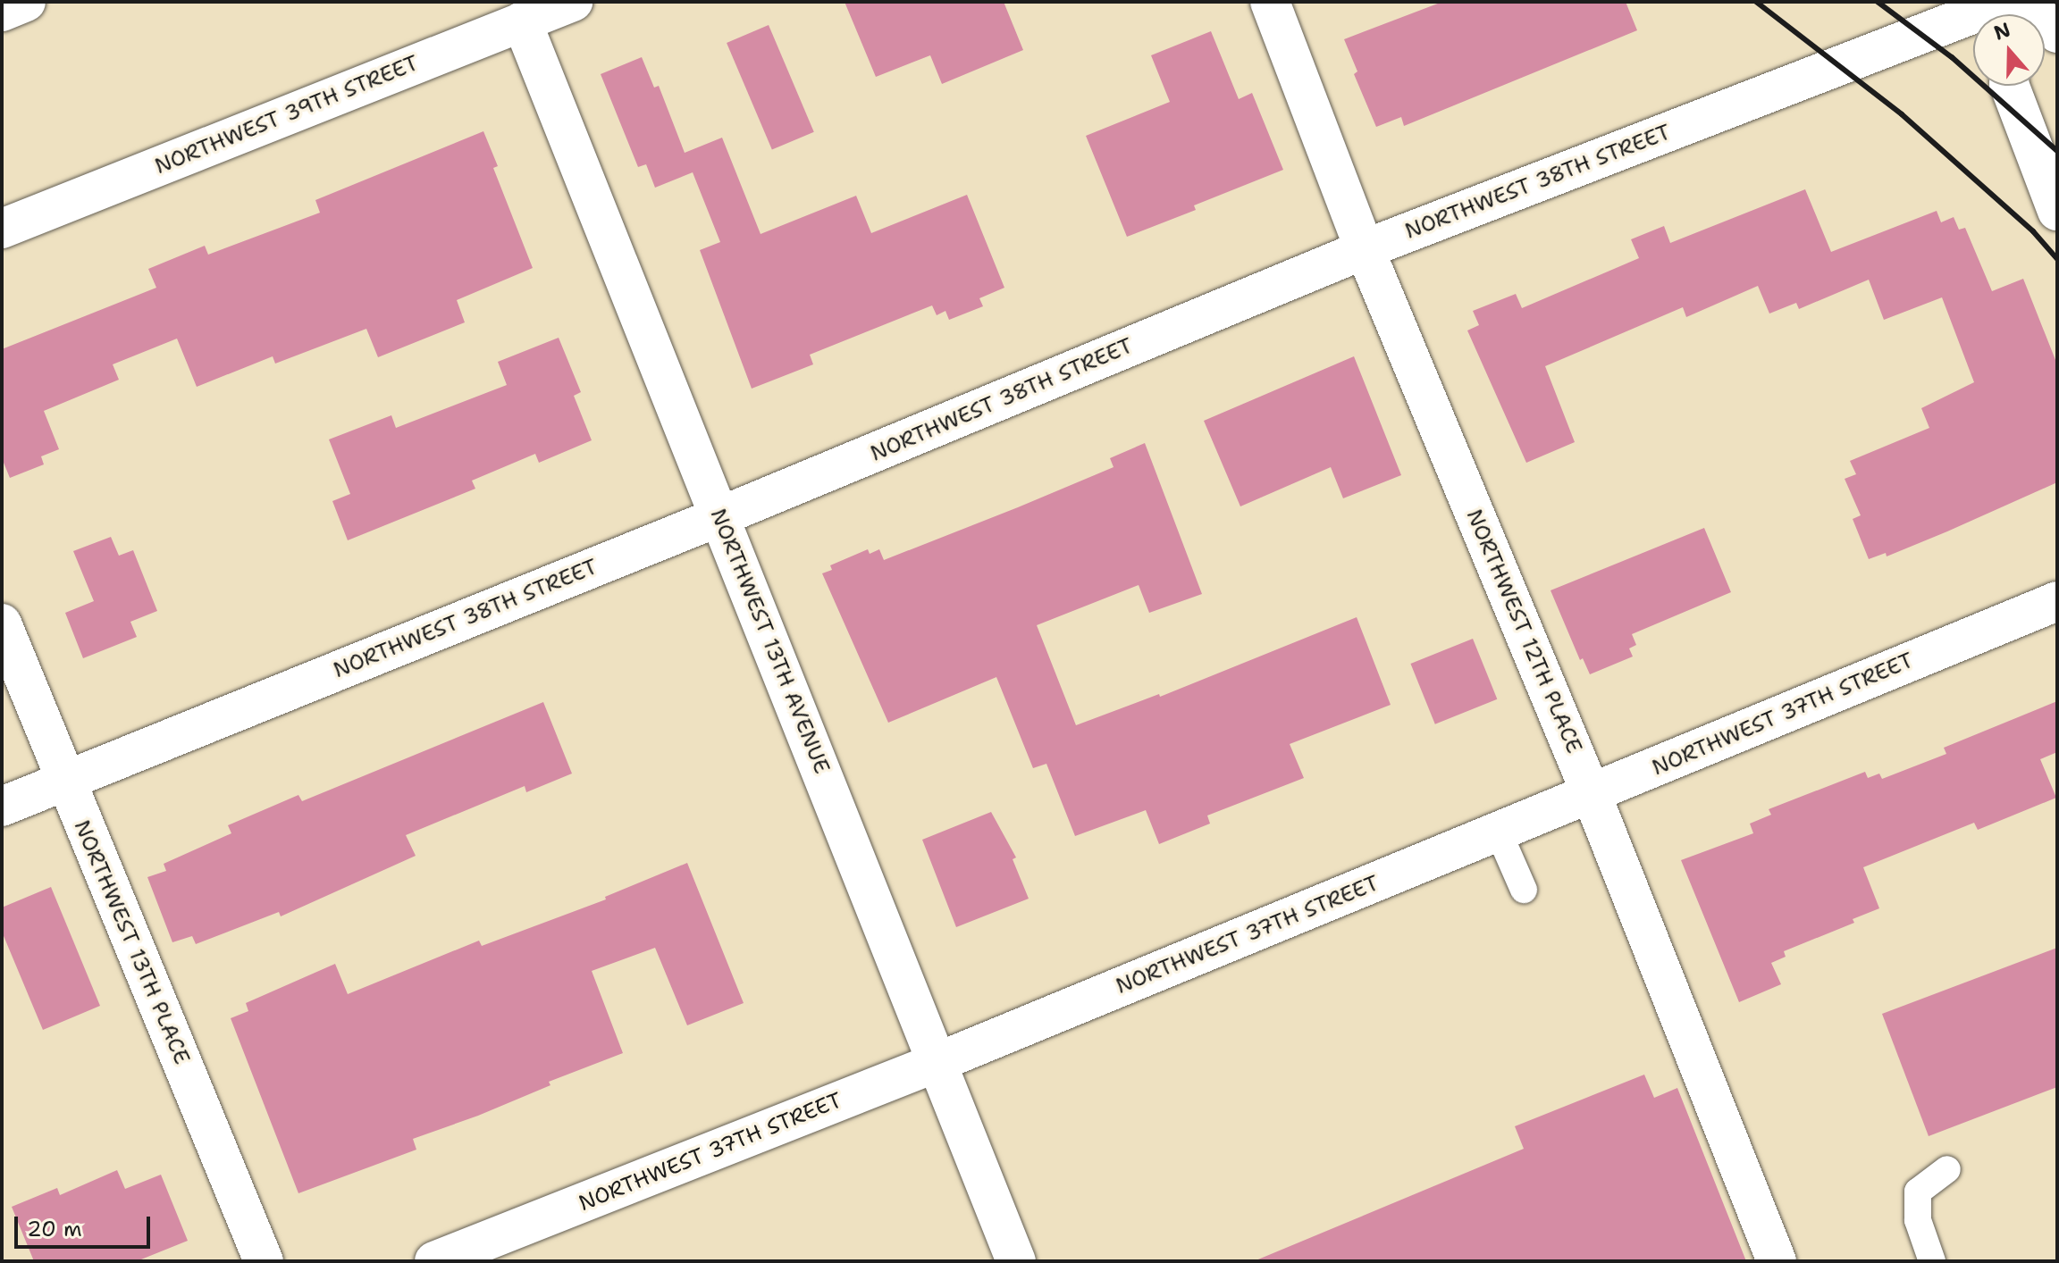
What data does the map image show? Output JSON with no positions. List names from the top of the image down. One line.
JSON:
{"streets":{"main road":["NORTHWEST 39TH STREET","NORTHWEST 38TH STREET","NORTHWEST 12TH PLACE","NORTHWEST 13TH AVENUE","NORTHWEST 37TH STREET","NORTHWEST 13TH PLACE"]},"crossings":[["NORTHWEST 39TH STREET","NORTHWEST 13TH AVENUE"],["NORTHWEST 38TH STREET","NORTHWEST 12TH PLACE"],["NORTHWEST 38TH STREET","NORTHWEST 13TH AVENUE"],["NORTHWEST 38TH STREET","NORTHWEST 13TH PLACE"],["NORTHWEST 12TH PLACE","NORTHWEST 37TH STREET"],["NORTHWEST 13TH AVENUE","NORTHWEST 37TH STREET"]],"scale_bar":"20 m","north":"top"}
